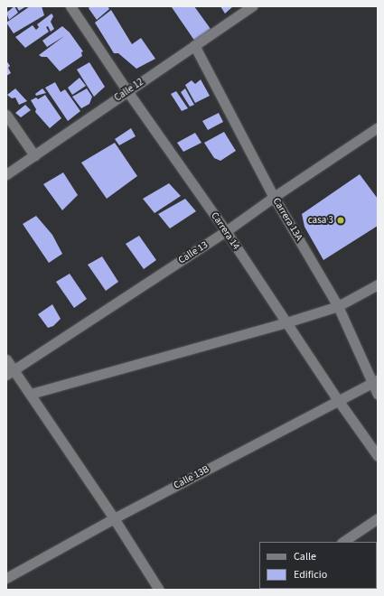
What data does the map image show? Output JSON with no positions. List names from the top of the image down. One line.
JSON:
{"streets":{"street":["Calle 12","Carrera 13A","Carrera 14","Calle 13","Calle 13B"]},"crossings":[["Calle 12","Carrera 13A"],["Calle 12","Carrera 14"],["Carrera 13A","Calle 13"],["Carrera 13A","Calle 13B"],["Carrera 14","Calle 13"],["Carrera 14","Calle 13B"]],"places":["casa 3"],"legend":["Calle","Edificio"]}
